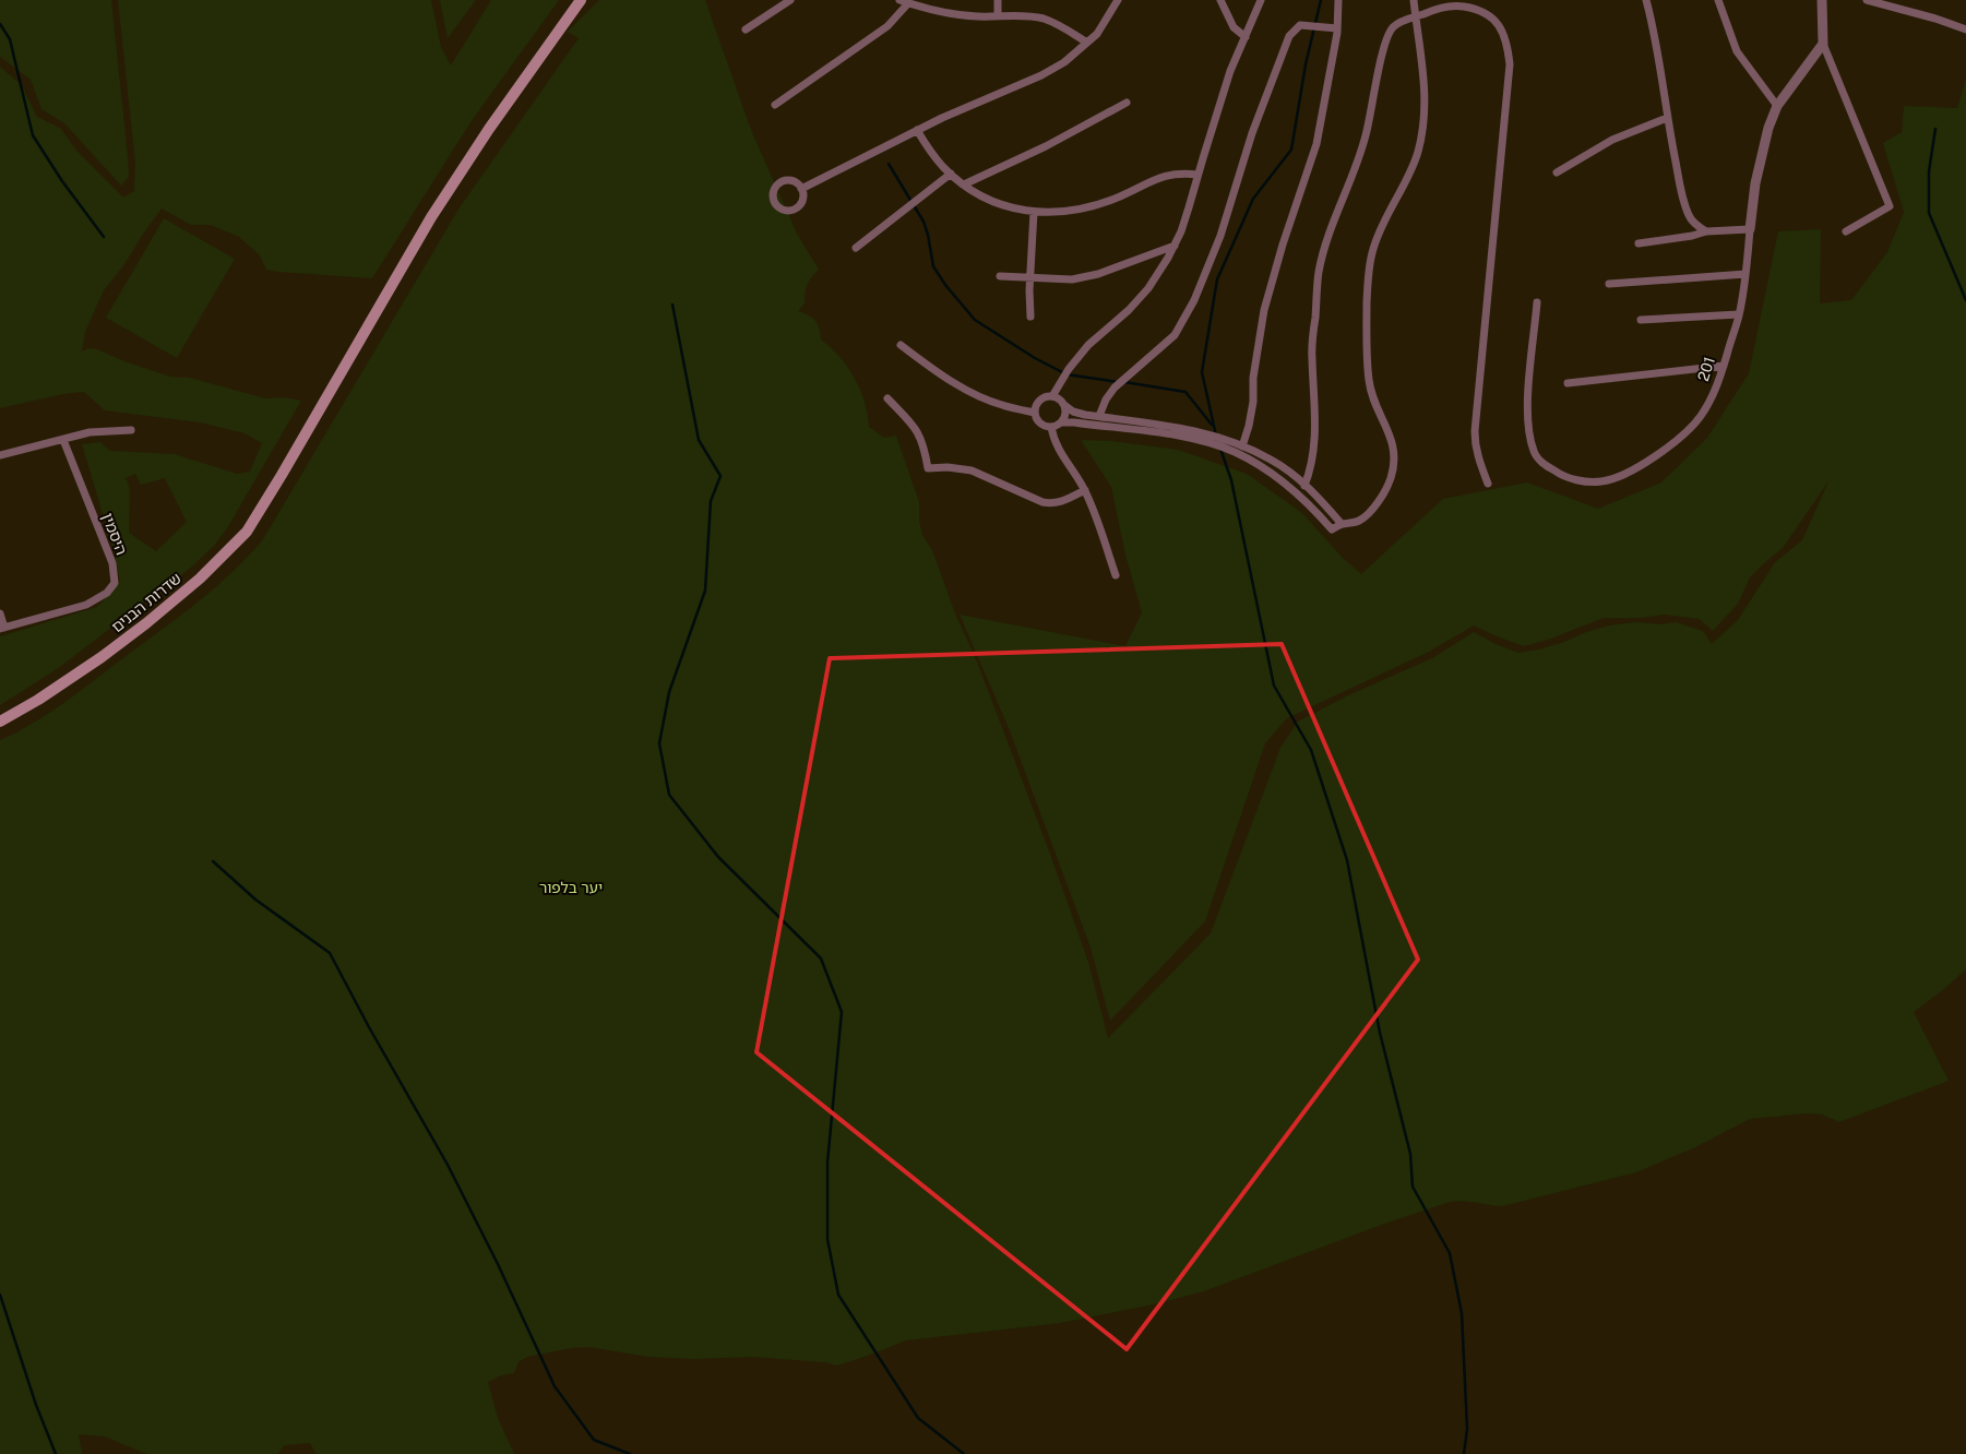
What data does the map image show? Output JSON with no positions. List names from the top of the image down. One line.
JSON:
{"streets":{"main road":["שדרות הבנים"],"street":["201","היסמין"]},"parks":["יער בלפור"]}
